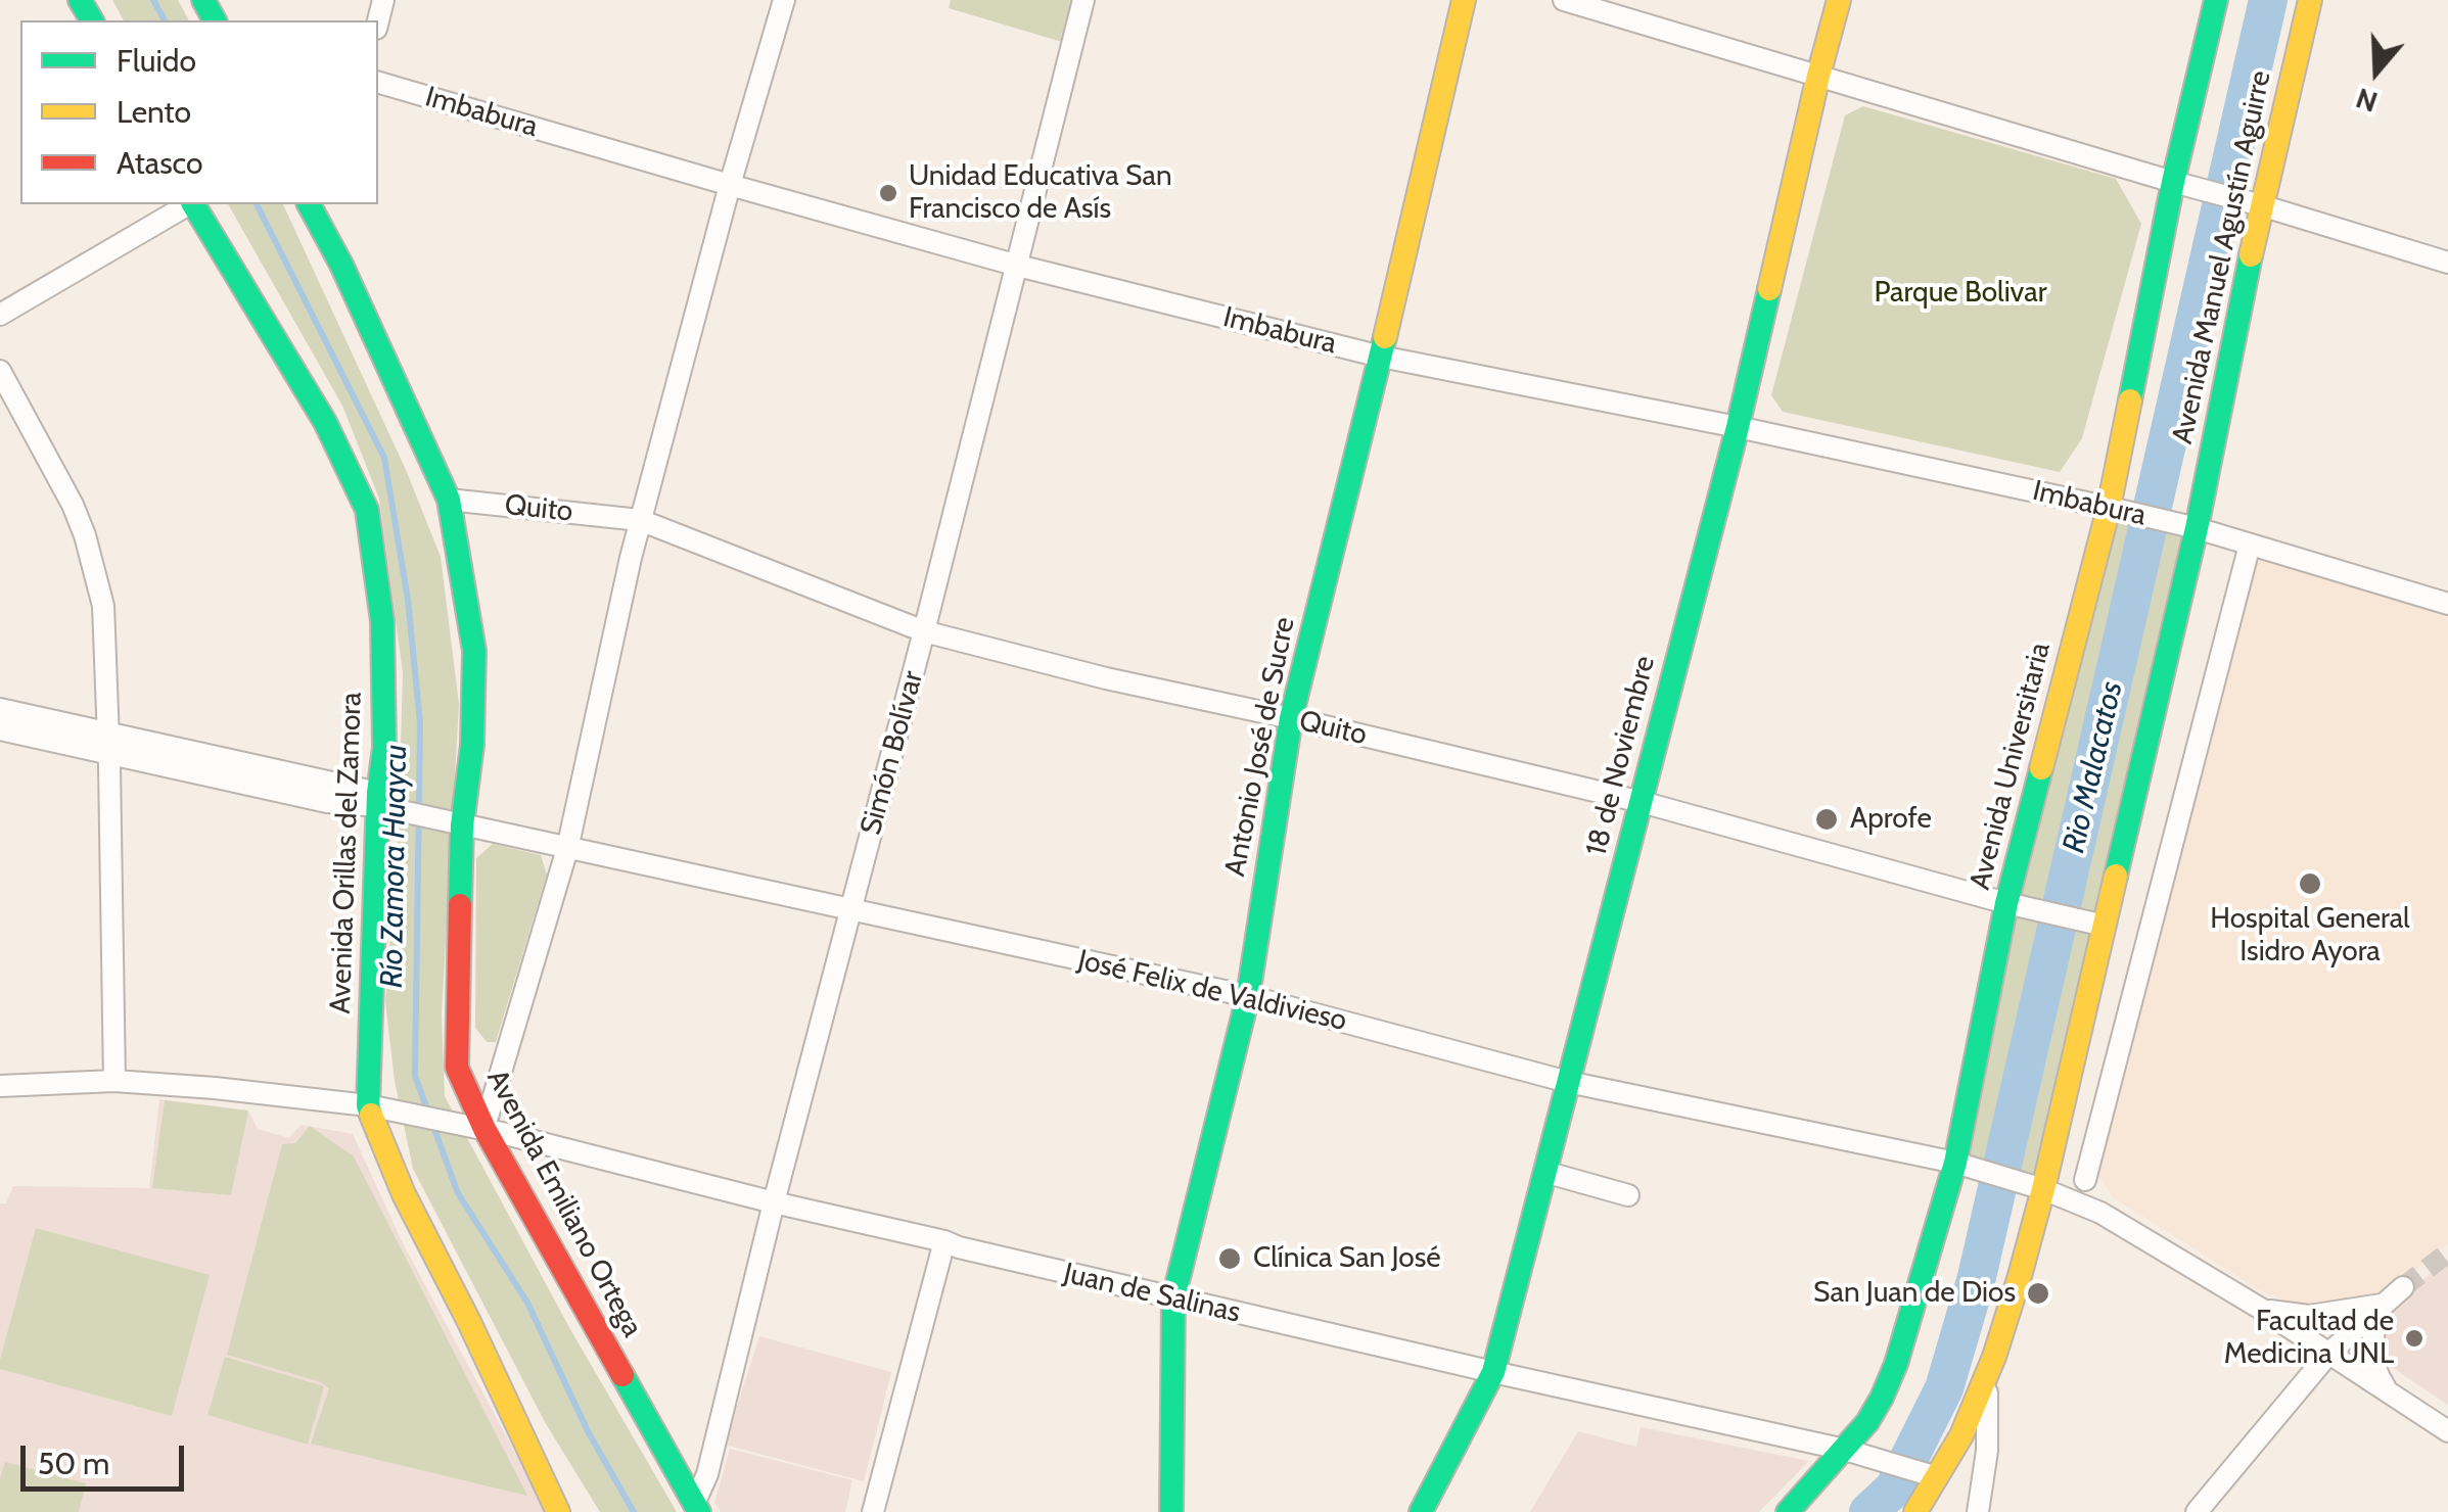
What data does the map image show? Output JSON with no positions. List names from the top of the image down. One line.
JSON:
{"streets":{"main road":["Avenida Manuel Agustín Aguirre","Antonio José de Sucre","18 de Noviembre","Avenida Universitaria","Avenida Orillas del Zamora","Avenida Emiliano Ortega"],"street":["Imbabura","Quito","Simón Bolívar","José Felix de Valdivieso","Juan de Salinas"]},"crossings":[["Imbabura","Avenida Manuel Agustín Aguirre"],["Imbabura","Antonio José de Sucre"],["Imbabura","Simón Bolívar"],["Imbabura","18 de Noviembre"],["Imbabura","Avenida Universitaria"],["Avenida Manuel Agustín Aguirre","Quito"],["Avenida Manuel Agustín Aguirre","José Felix de Valdivieso"],["Quito","Antonio José de Sucre"],["Quito","Simón Bolívar"],["Quito","18 de Noviembre"],["Quito","Avenida Universitaria"],["Quito","Avenida Emiliano Ortega"],["Antonio José de Sucre","José Felix de Valdivieso"],["Antonio José de Sucre","Juan de Salinas"],["Simón Bolívar","José Felix de Valdivieso"],["Simón Bolívar","Avenida Emiliano Ortega"],["Simón Bolívar","Juan de Salinas"],["18 de Noviembre","José Felix de Valdivieso"],["18 de Noviembre","Juan de Salinas"],["Avenida Universitaria","José Felix de Valdivieso"],["Avenida Universitaria","Juan de Salinas"],["Avenida Orillas del Zamora","José Felix de Valdivieso"],["Avenida Orillas del Zamora","Juan de Salinas"],["José Felix de Valdivieso","Avenida Emiliano Ortega"],["Avenida Emiliano Ortega","Juan de Salinas"]],"water":["Rio Malacatos","Río Zamora Huaycu"],"parks":["Parque Bolivar"],"places":["Unidad Educativa San Francisco de Asís","Aprofe","Hospital General Isidro Ayora","Clínica San José","San Juan de Dios","Facultad de Medicina UNL"],"legend":["Fluido","Lento","Atasco"],"scale_bar":"50 m","north":"bottom"}
